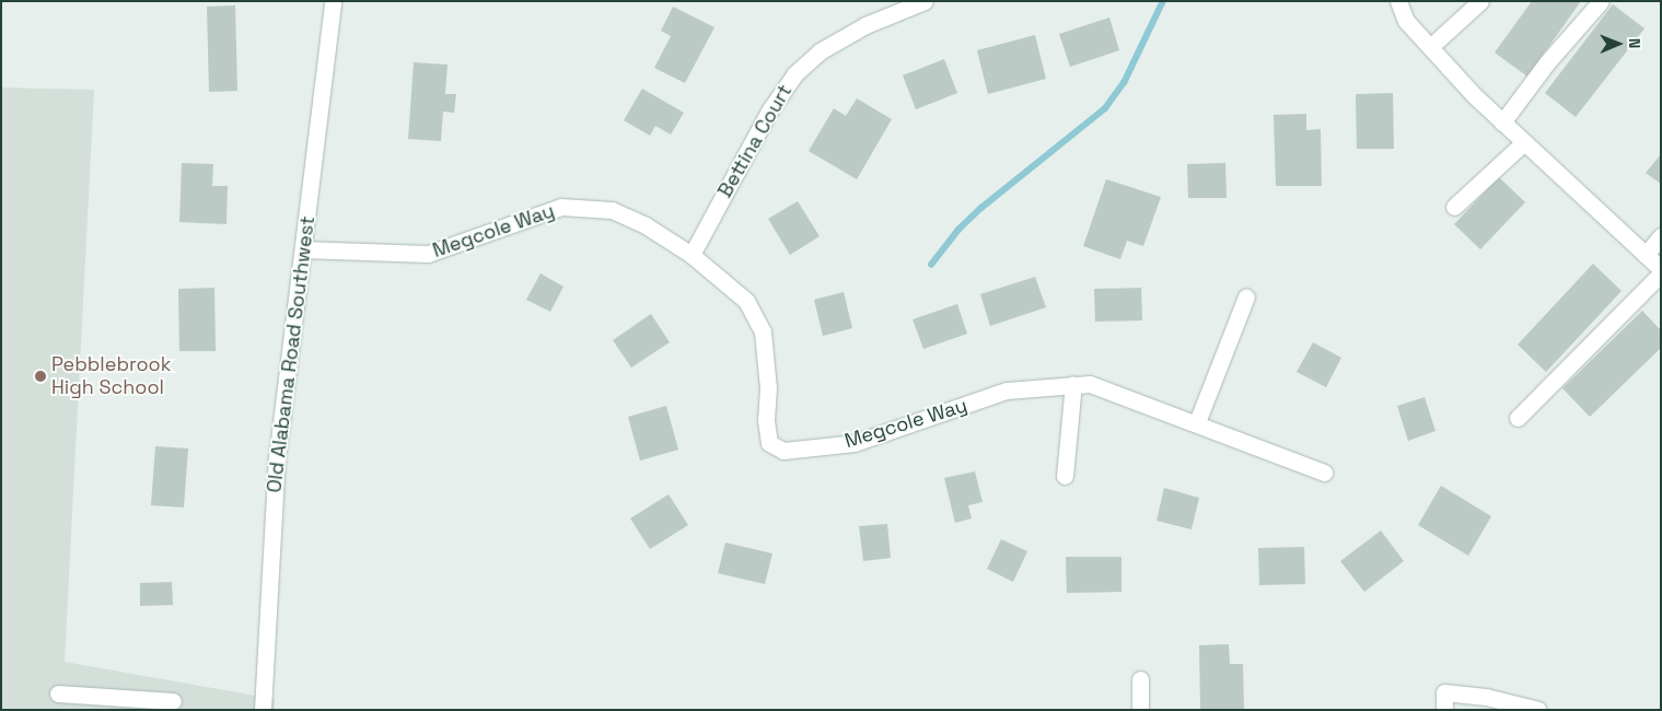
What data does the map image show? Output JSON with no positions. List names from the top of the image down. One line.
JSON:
{"streets":{"street":["Bettina Court","Megcole Way","Old Alabama Road Southwest"]},"crossings":[["Bettina Court","Megcole Way"],["Megcole Way","Old Alabama Road Southwest"]],"places":["Pebblebrook High School"],"north":"right"}
